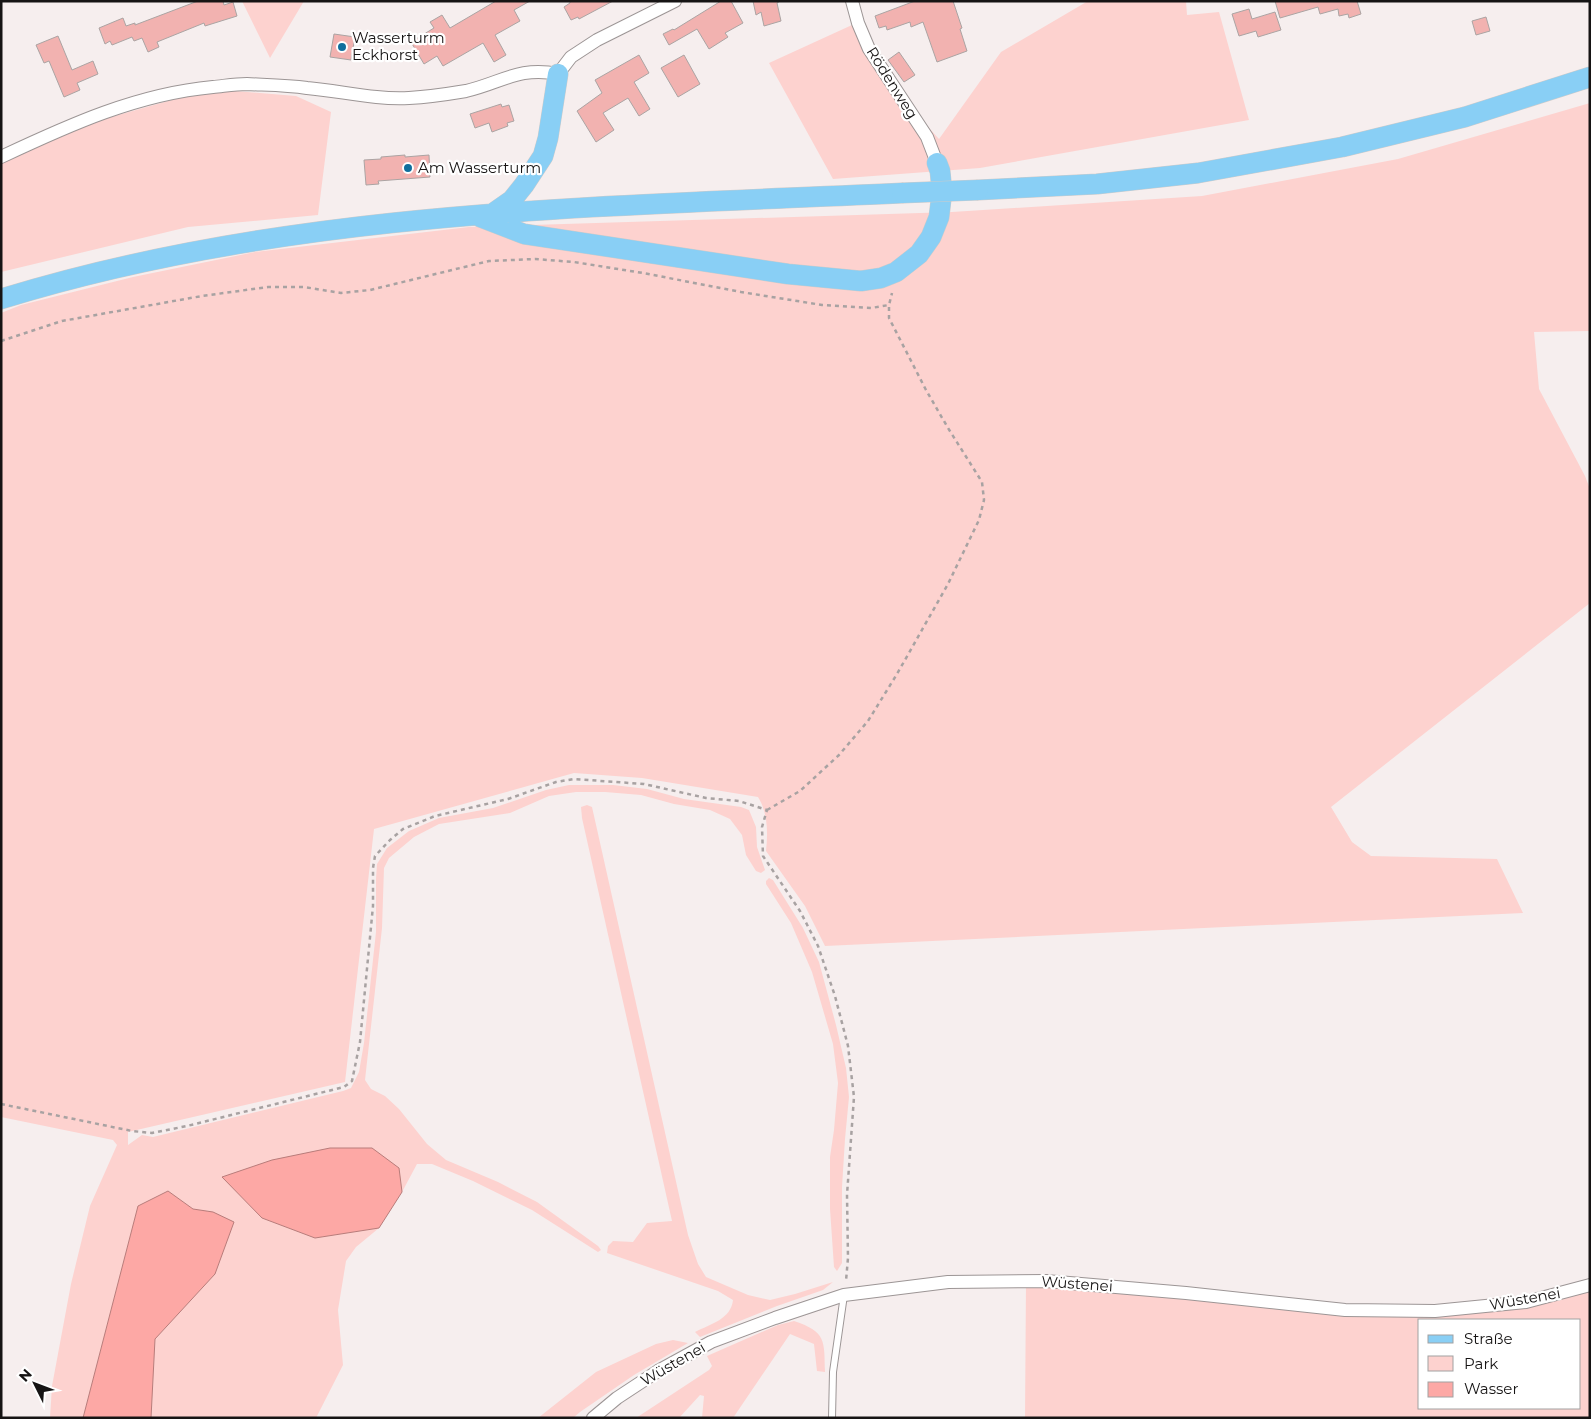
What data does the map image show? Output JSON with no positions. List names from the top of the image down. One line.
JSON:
{"streets":{"street":["Rödenweg","Wüstenei"]},"places":["Wasserturm Eckhorst","Am Wasserturm"],"legend":["Straße","Park","Wasser"],"north":"top left"}
